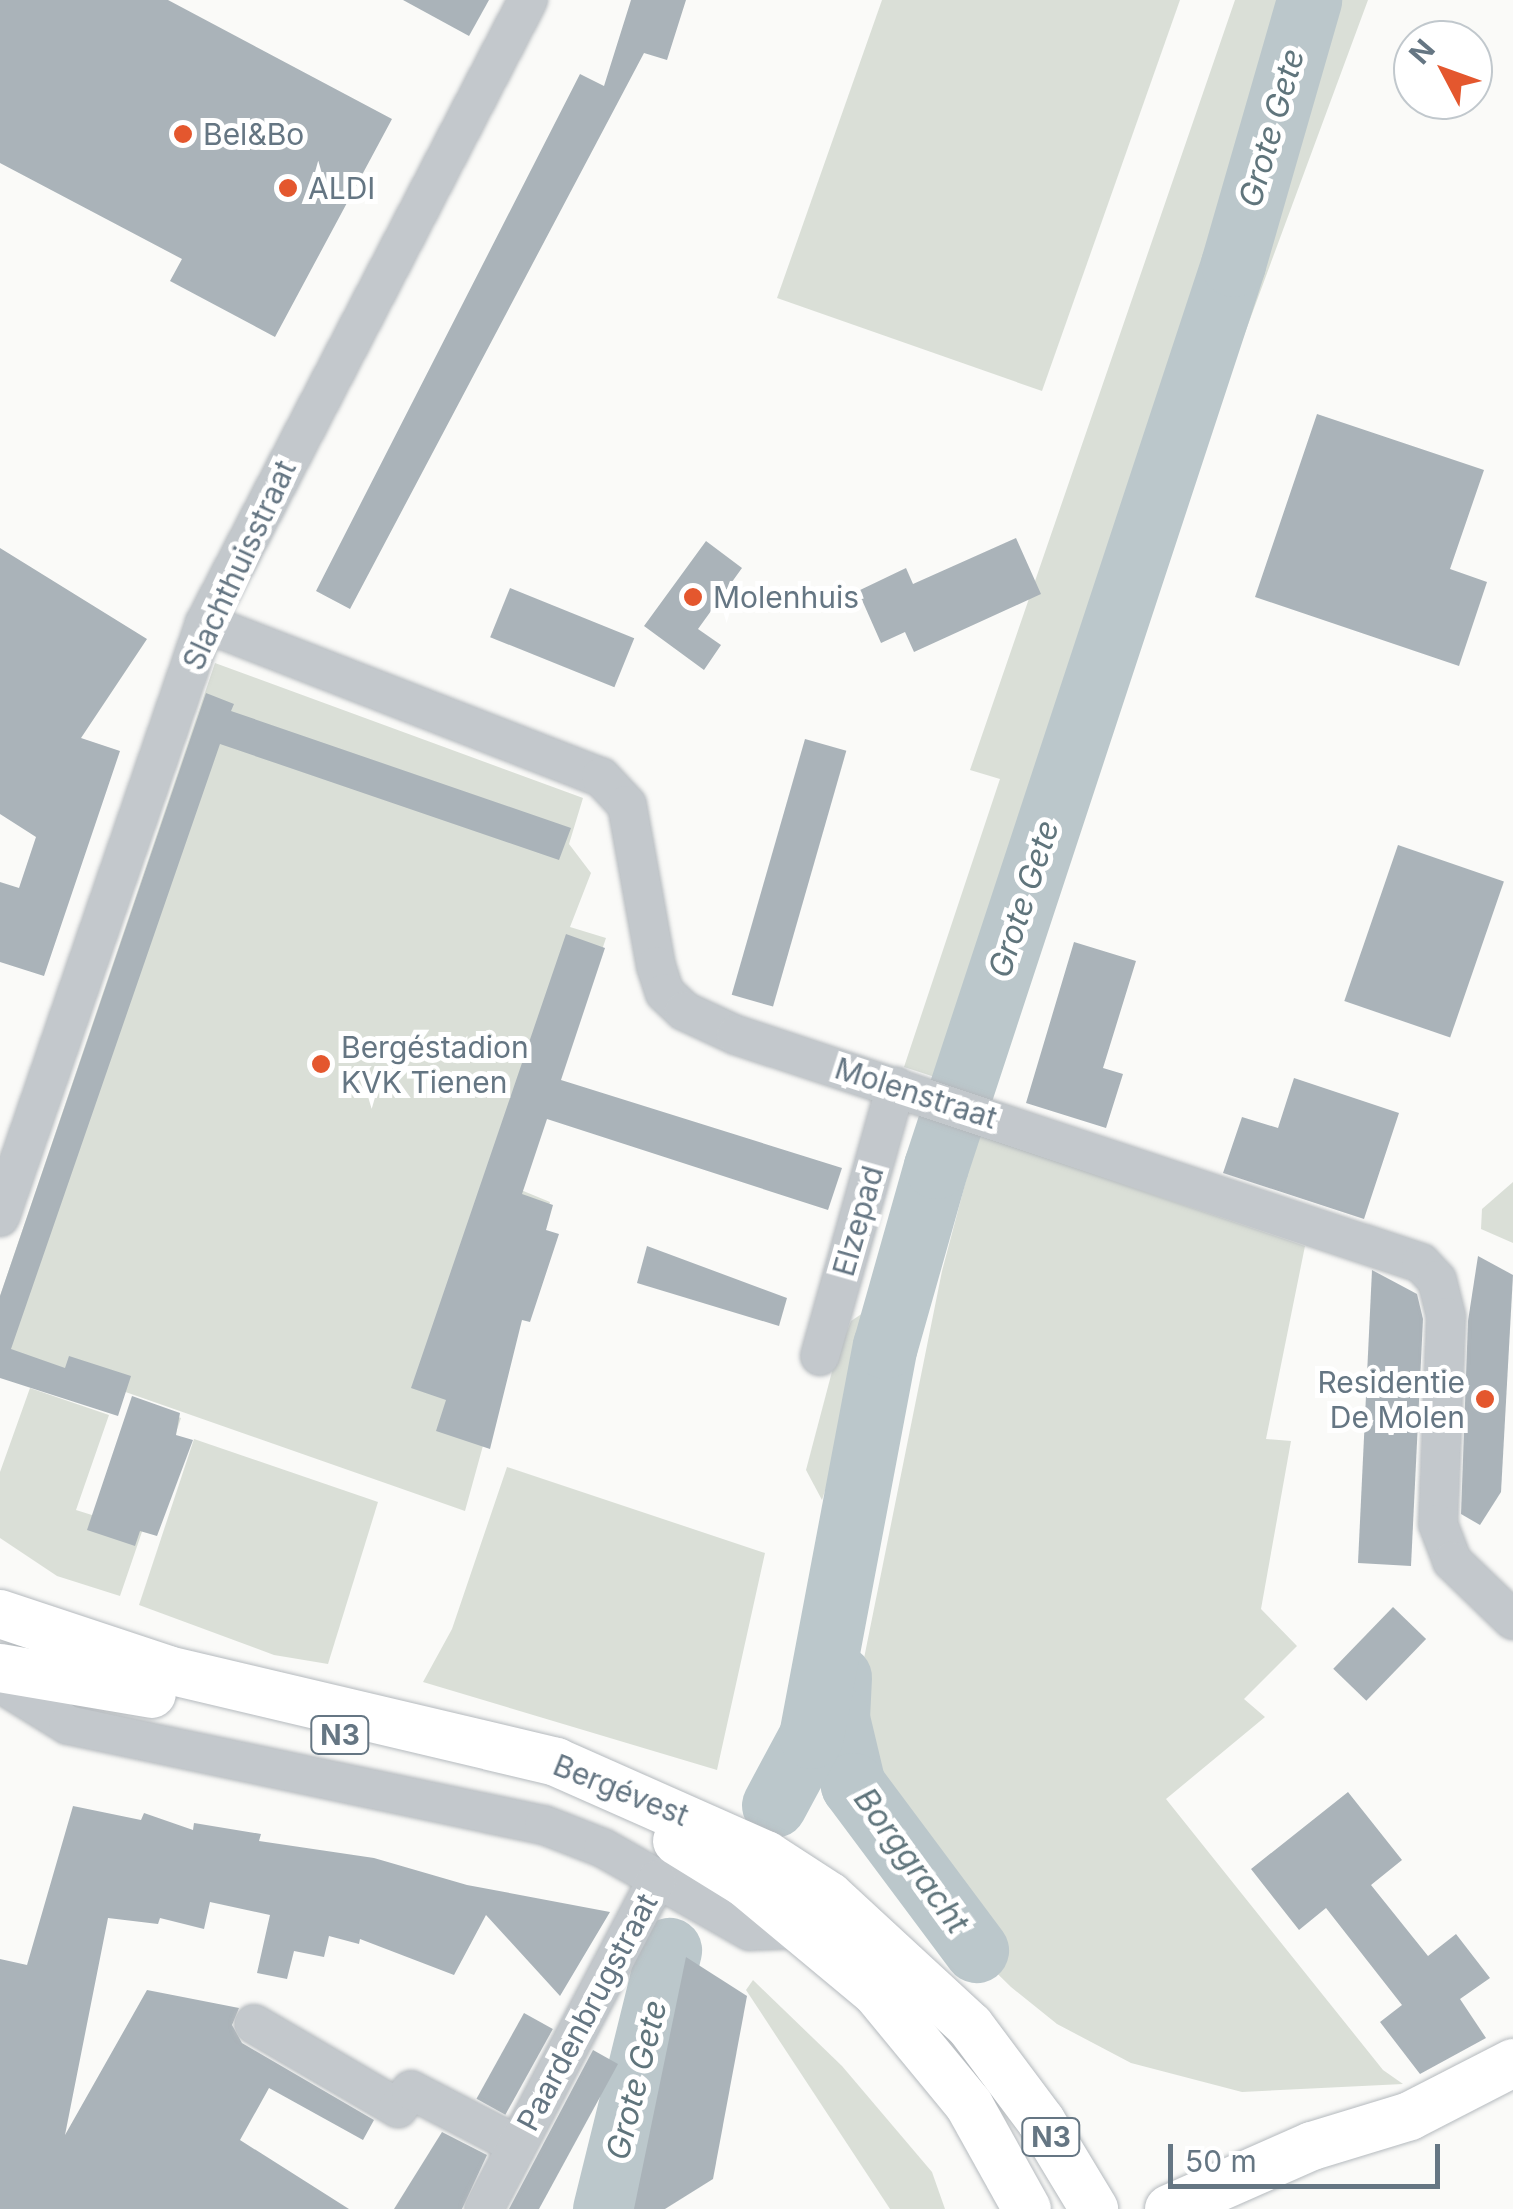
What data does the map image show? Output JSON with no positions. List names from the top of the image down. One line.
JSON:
{"streets":{"main road":["N3","Bergévest"],"street":["Slachthuisstraat","Molenstraat","Elzepad","Paardenbrugstraat"]},"crossings":[["Slachthuisstraat","Molenstraat"],["Molenstraat","Elzepad"],["Bergévest","Paardenbrugstraat"]],"water":["Grote Gete","Borggracht"],"places":["Bel&Bo","ALDI","Molenhuis","Bergéstadion KVK Tienen","Residentie De Molen"],"scale_bar":"50 m","north":"top left"}
